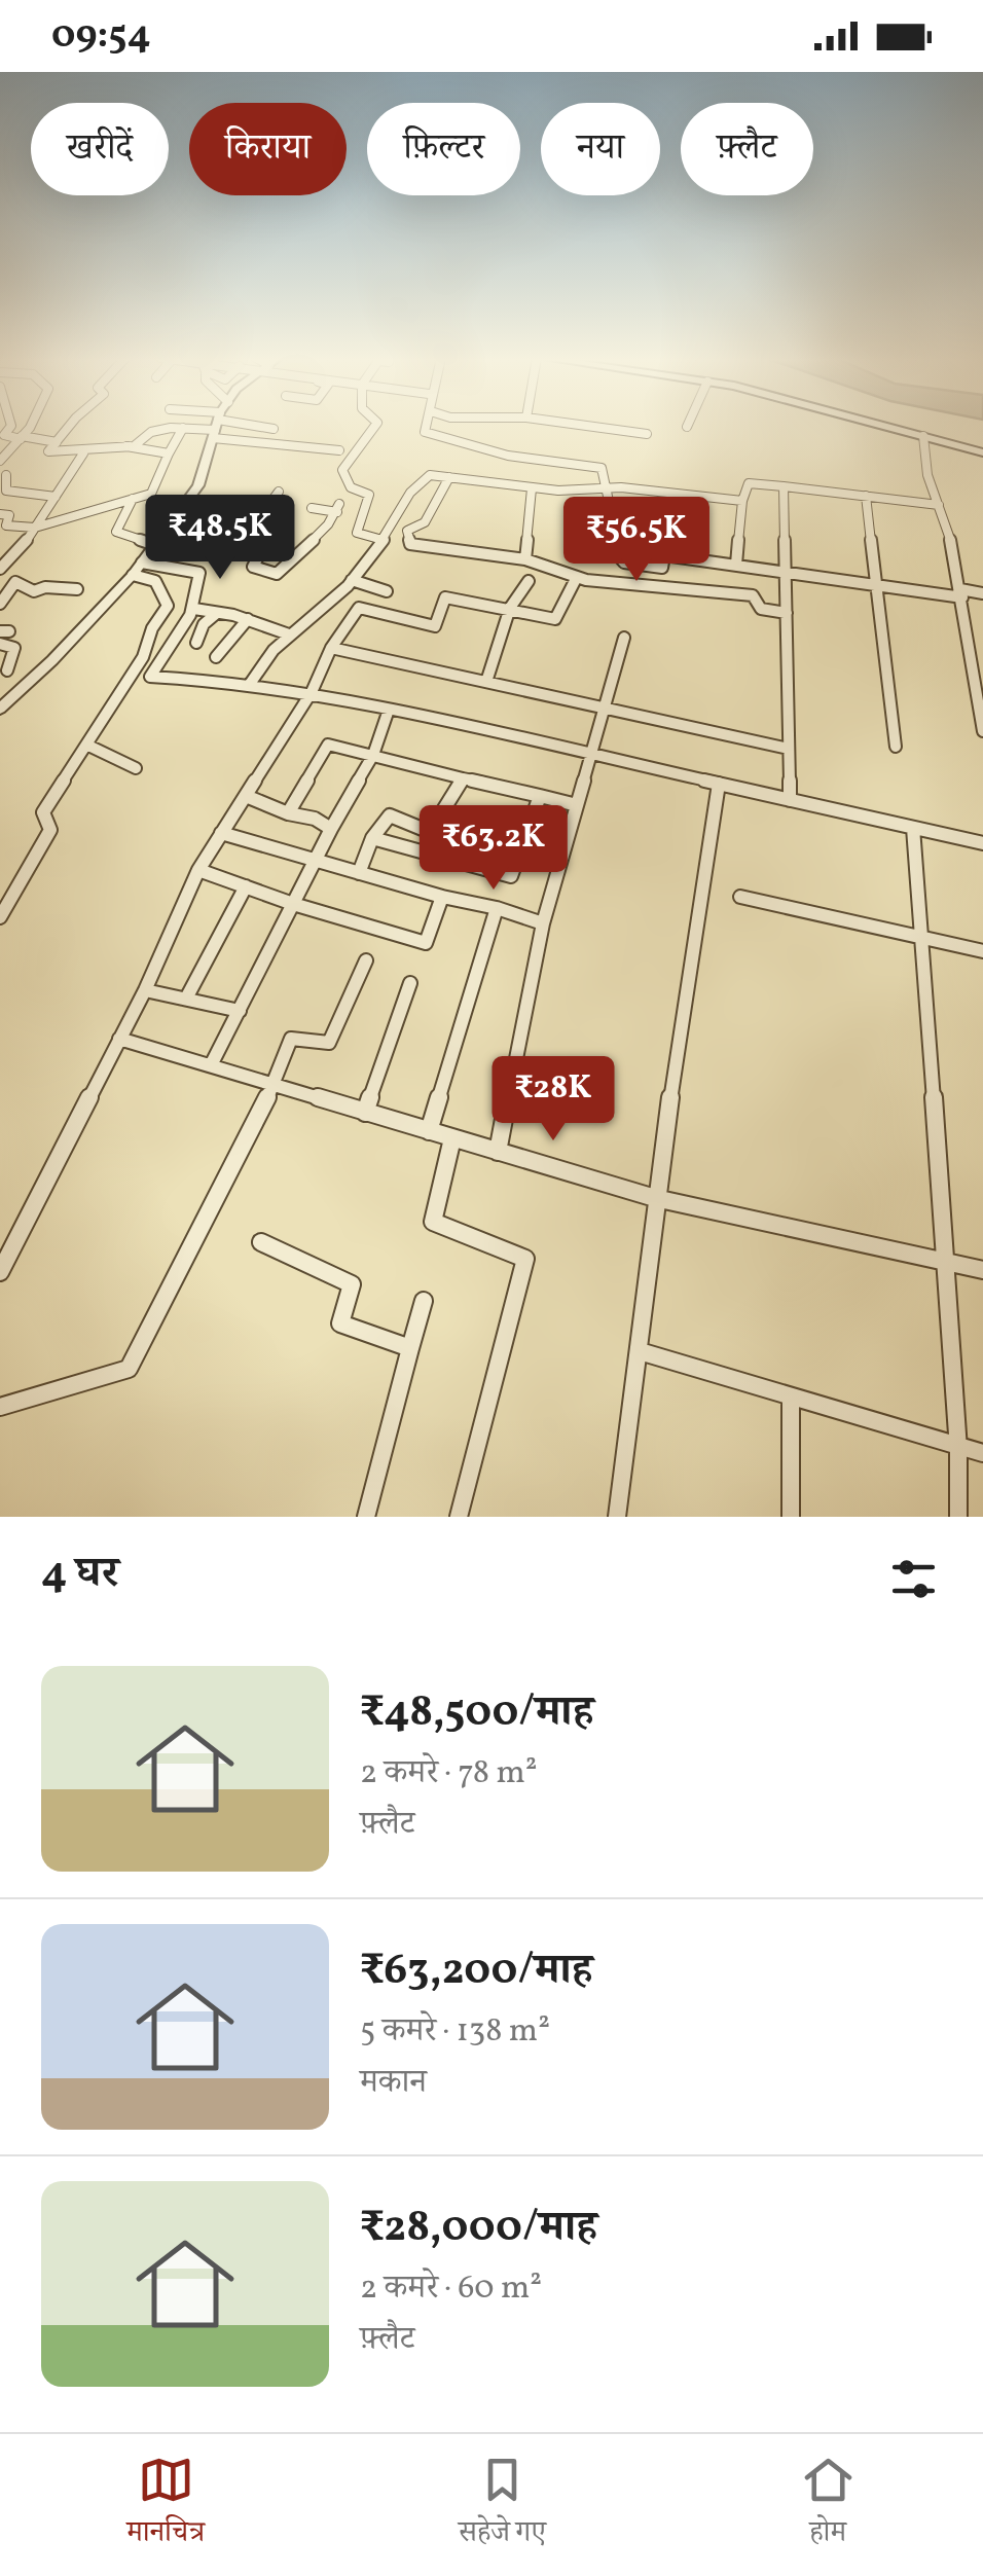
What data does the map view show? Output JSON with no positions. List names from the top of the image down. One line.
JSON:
{"page":{"status":"09:54","chip":["खरीदें","किराया","फ़िल्टर","नया","फ़्लैट"],"price":["₹48.5K","₹56.5K","₹63.2K","₹28K"],"heading":"4 घर","list":[{"name":"₹48,500/माह","note":"2 कमरे · 78 m² · फ़्लैट"},{"name":"₹63,200/माह","note":"5 कमरे · 138 m² · मकान"},{"name":"₹28,000/माह","note":"2 कमरे · 60 m² · फ़्लैट"}],"tabs":["मानचित्र","सहेजे गए","होम"]}}
